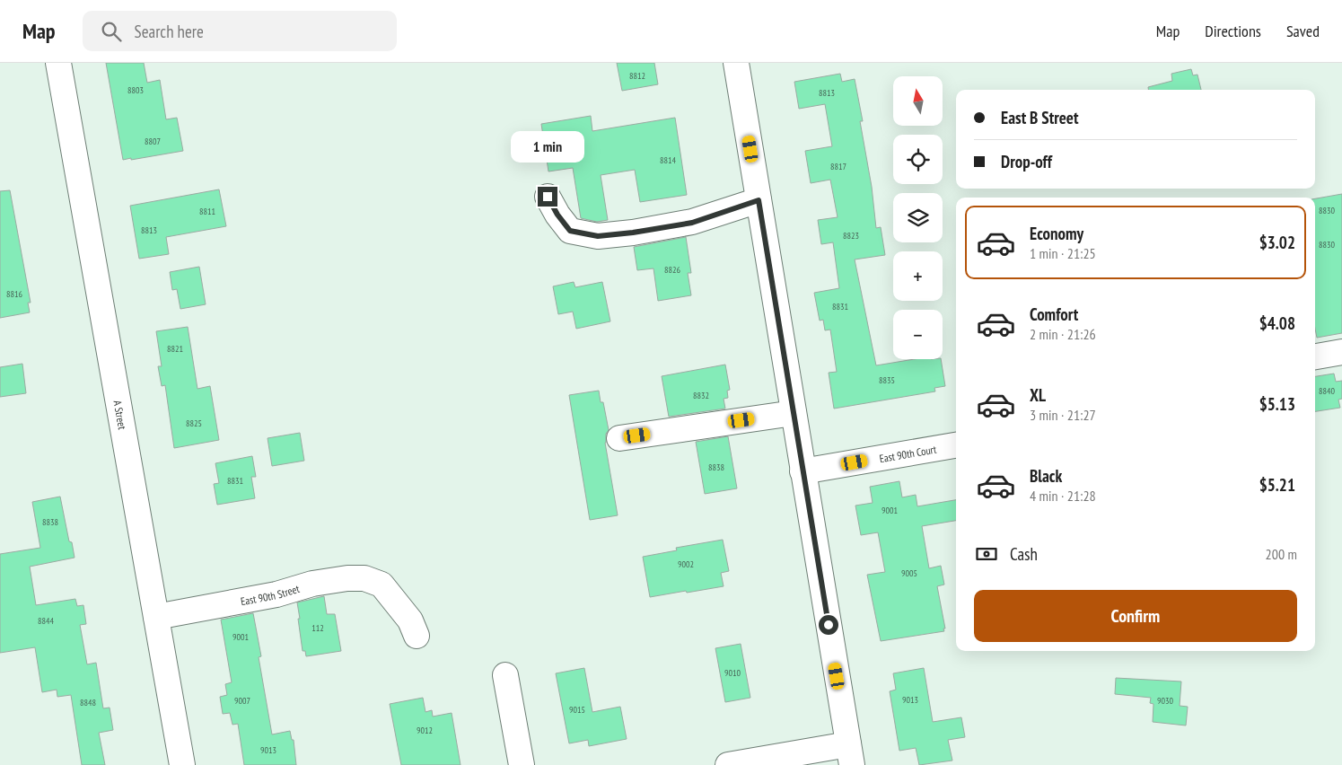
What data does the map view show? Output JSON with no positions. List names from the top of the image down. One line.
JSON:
{"streets":{"street":["A Street","East 90th Court","East 90th Street"]},"crossings":[["A Street","East 90th Street"]],"house_numbers":["8812","8803","8813","8807","8814","8817","8830","8811","8813","8823","8830","8826","8816","8831","8821","8835","8840","8832","8825","8838","8831","9001","8838","9002","9005","8844","112","9001","9010","9013","9007","9030","8848","9015","9012","9013"],"north":"top","page":{"header":"Map","search":"Search here","nav":["Map","Directions","Saved"],"map_buttons":["+","−"],"banner":["East B Street","Drop-off"],"bubble":"1 min","list":[{"name":"Economy","note":"1 min · 21:25","value":"$3.02"},{"name":"Comfort","note":"2 min · 21:26","value":"$4.08"},{"name":"XL","note":"3 min · 21:27","value":"$5.13"},{"name":"Black","note":"4 min · 21:28","value":"$5.21"}],"pay":["Cash","200 m"],"buttons":"Confirm"}}
